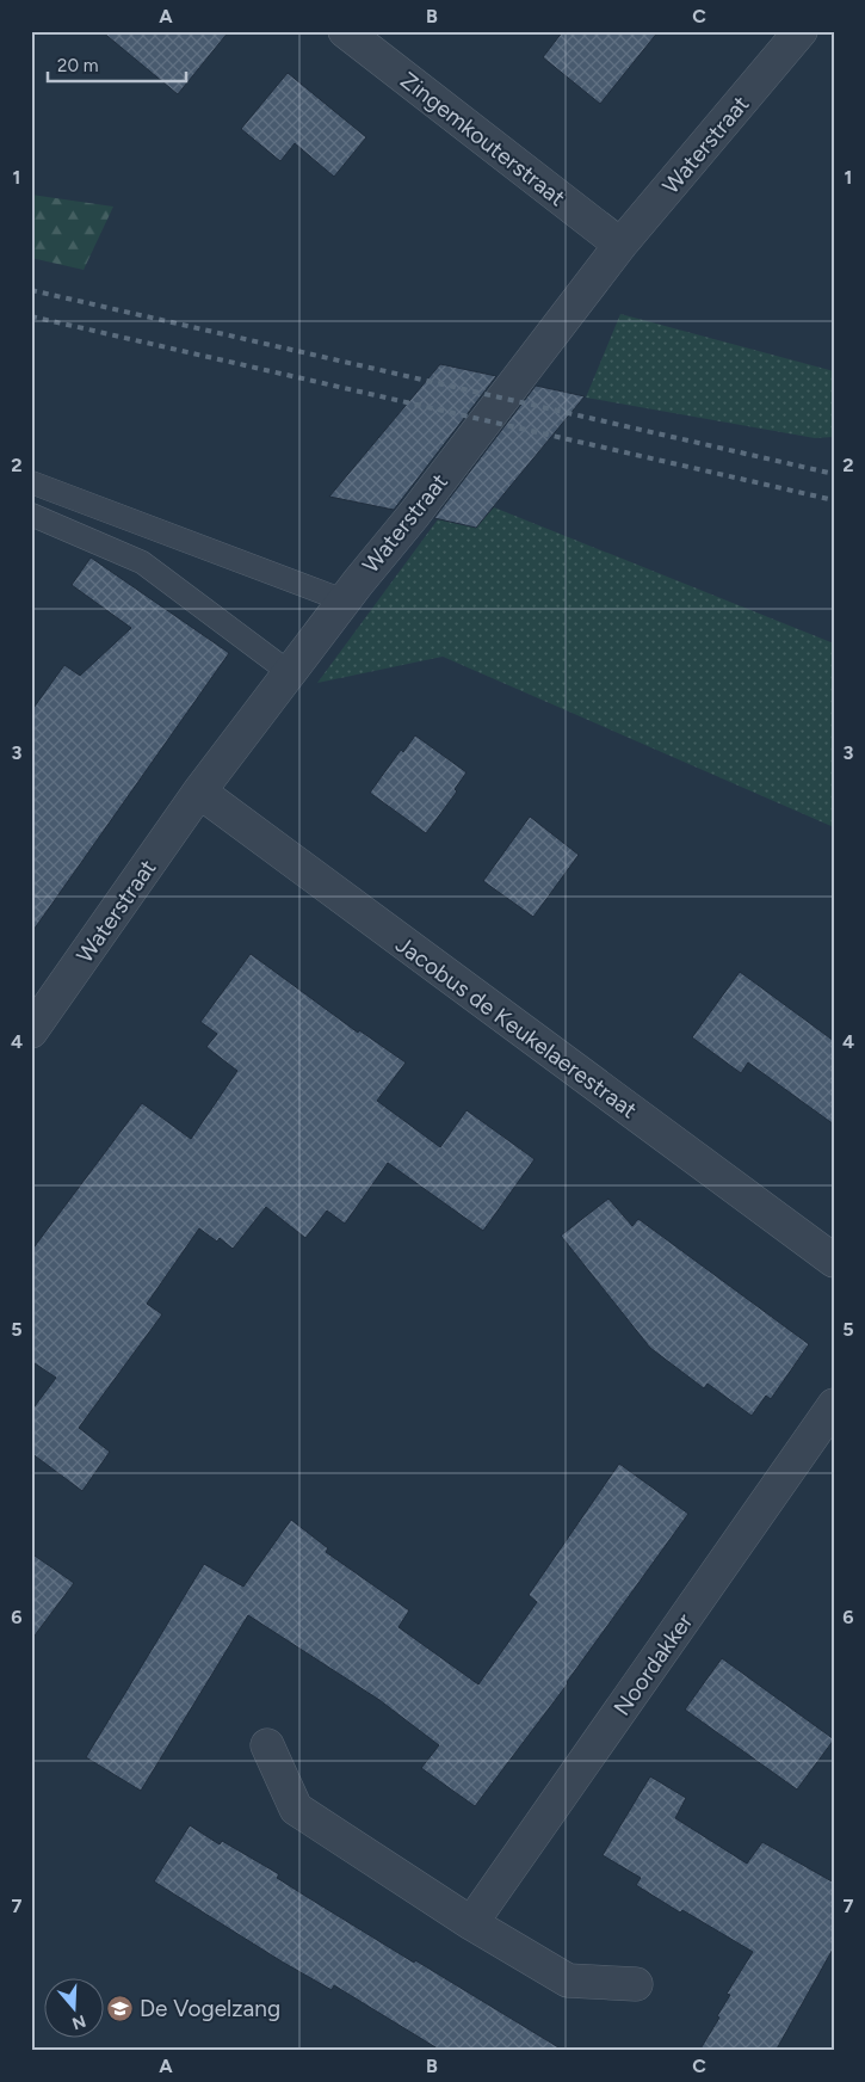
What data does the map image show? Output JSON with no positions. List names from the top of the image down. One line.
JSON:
{"streets":{"street":["Zingemkouterstraat","Waterstraat","Jacobus de Keukelaerestraat","Noordakker"]},"crossings":[["Zingemkouterstraat","Waterstraat"],["Waterstraat","Jacobus de Keukelaerestraat"]],"places":{"school or university":["De Vogelzang"]},"scale_bar":"20 m","north":"bottom","grid":{"columns":["A","B","C"],"rows":["1","2","3","4","5","6","7"]}}
